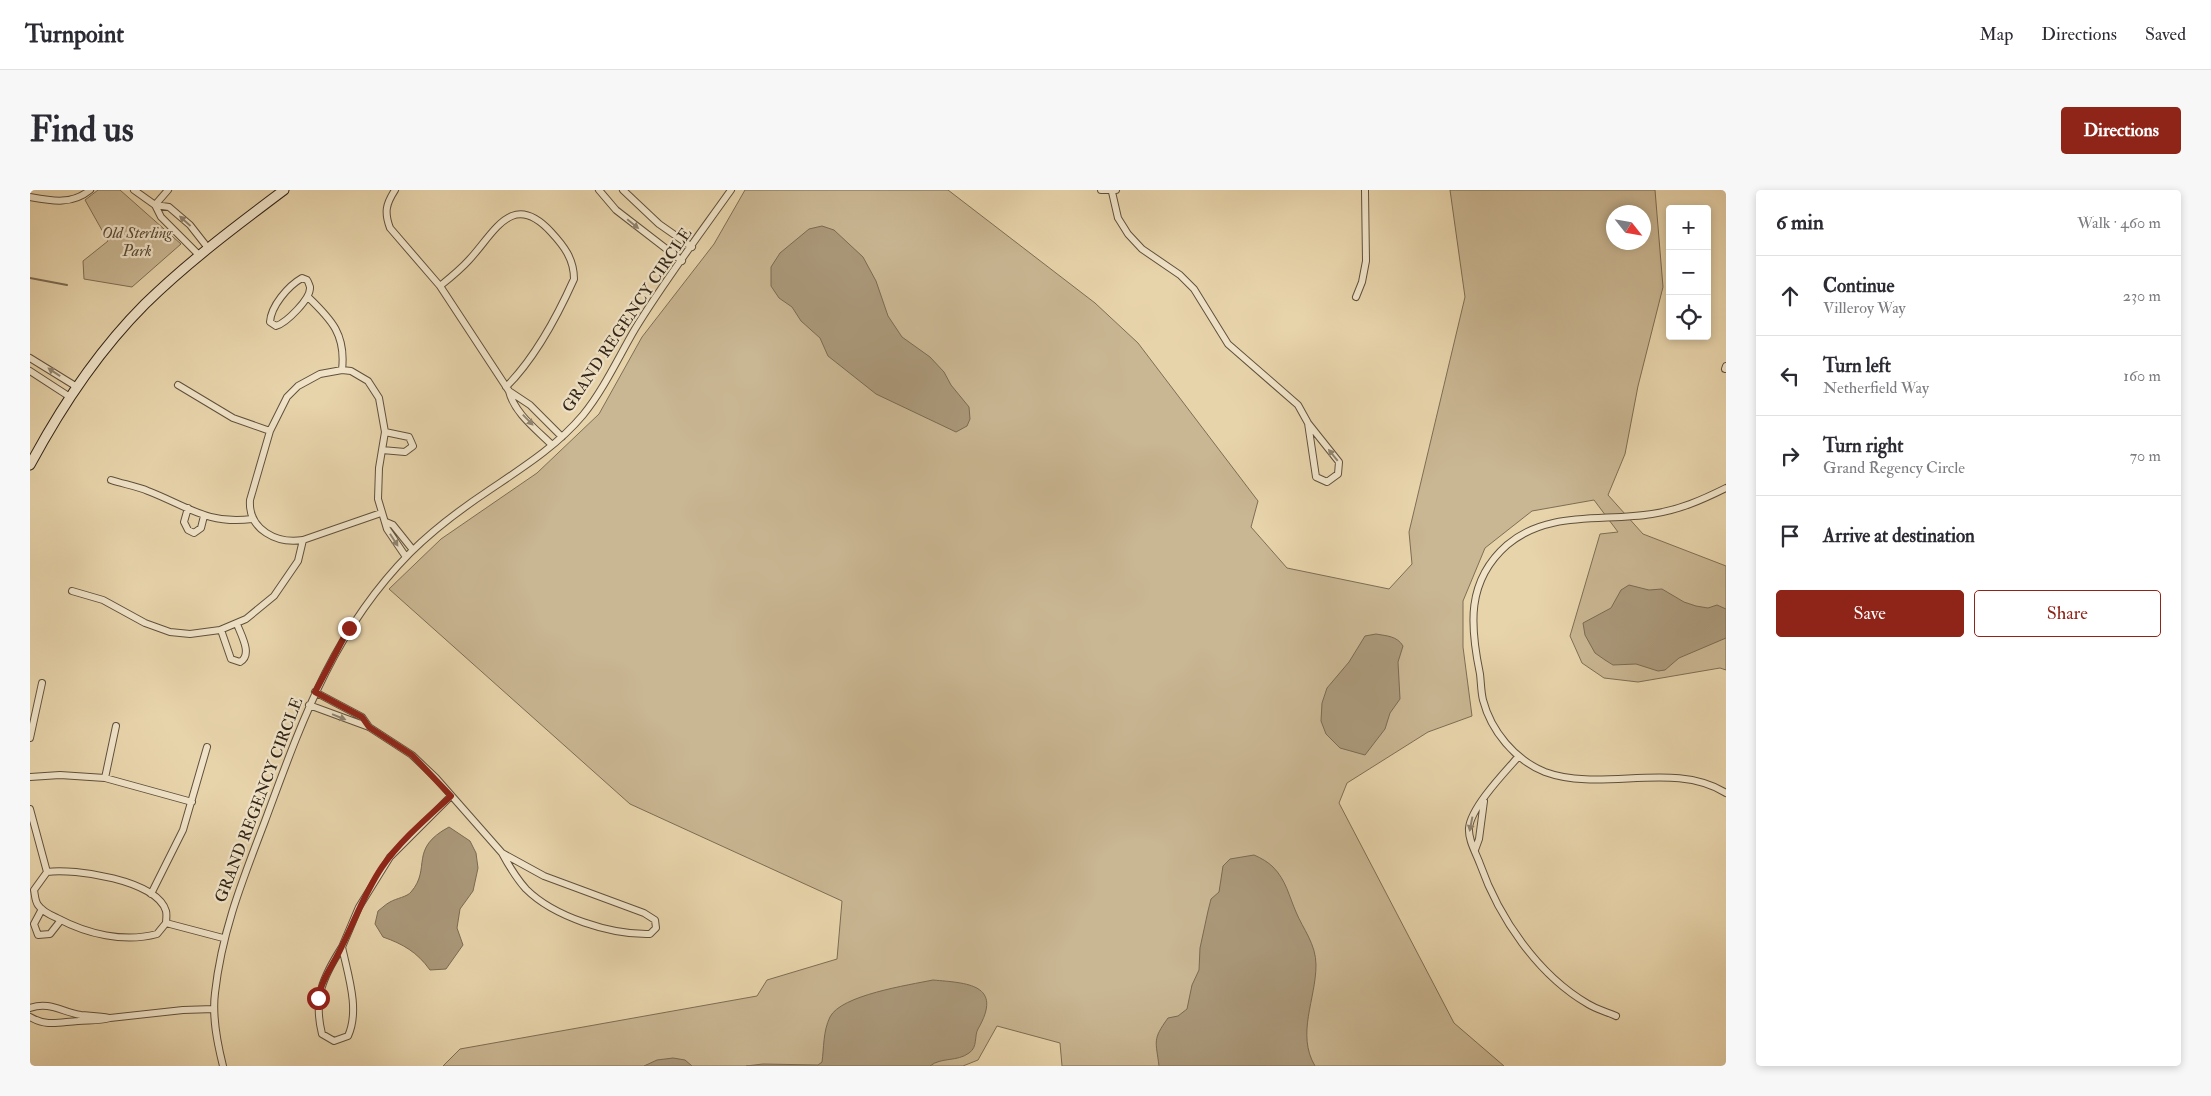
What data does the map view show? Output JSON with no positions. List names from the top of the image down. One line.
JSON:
{"streets":{"street":["GRAND REGENCY CIRCLE"]},"parks":["Old Sterling Park"],"north":"bottom right","page":{"header":"Turnpoint","nav":["Map","Directions","Saved"],"buttons":["Directions",["Save","Share"]],"title":"Find us","heading":["6 min","Walk · 460 m"],"map_buttons":["+","−"],"list":[["Continue","Villeroy Way","230 m"],["Turn left","Netherfield Way","160 m"],["Turn right","Grand Regency Circle","70 m"],"Arrive at destination"]}}
